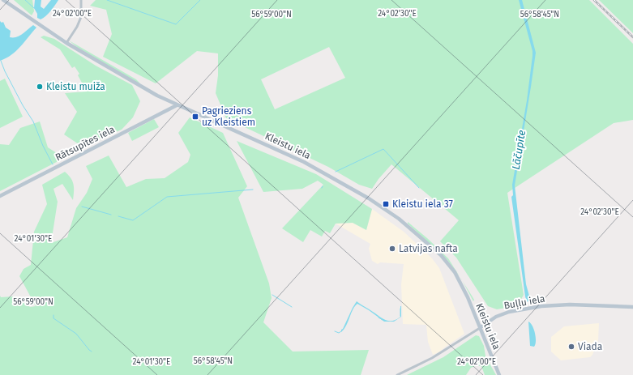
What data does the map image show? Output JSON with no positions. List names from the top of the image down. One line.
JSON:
{"streets":{"main road":["Rātsupītes iela","Kleistu iela","Buļļu iela"]},"crossings":[["Rātsupītes iela","Kleistu iela"],["Kleistu iela","Buļļu iela"]],"water":["Lāčupīte"],"places":{"other":["Kleistu muiža","Latvijas nafta","Viada"],"transit":["Pagrieziens uz Kleistiem","Kleistu iela 37"]},"coordinates":["24°02'00\"E","24°02'30\"E","56°59'00\"N","56°58'45\"N","24°01'30\"E"]}
